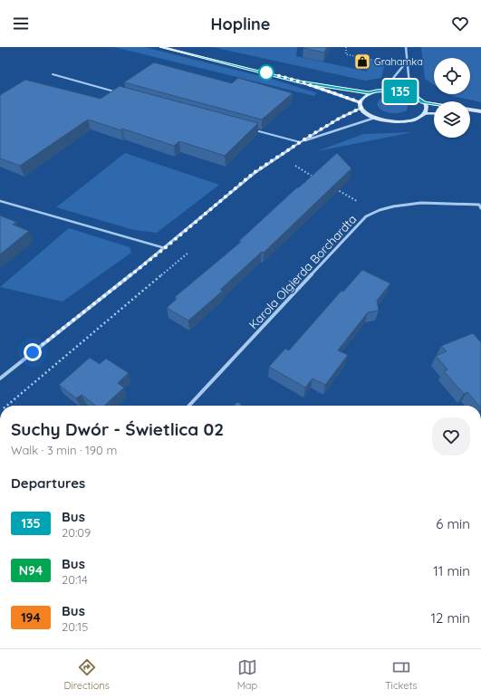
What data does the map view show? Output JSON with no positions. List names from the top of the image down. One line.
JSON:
{"streets":{"street":["Karola Olgierda Borchardta"]},"places":{"shop":["Grahamka"]},"lines":["bus line 135"],"page":{"header":"Hopline","on_map":"135","heading":[["Suchy Dwór - Świetlica 02","Walk · 3 min · 190 m"],"Departures"],"list":[{"mark":"135","name":"Bus","note":"20:09","value":"6 min"},{"mark":"N94","name":"Bus","note":"20:14","value":"11 min"},{"mark":"194","name":"Bus","note":"20:15","value":"12 min"}],"tabs":["Directions","Map","Tickets"]}}
